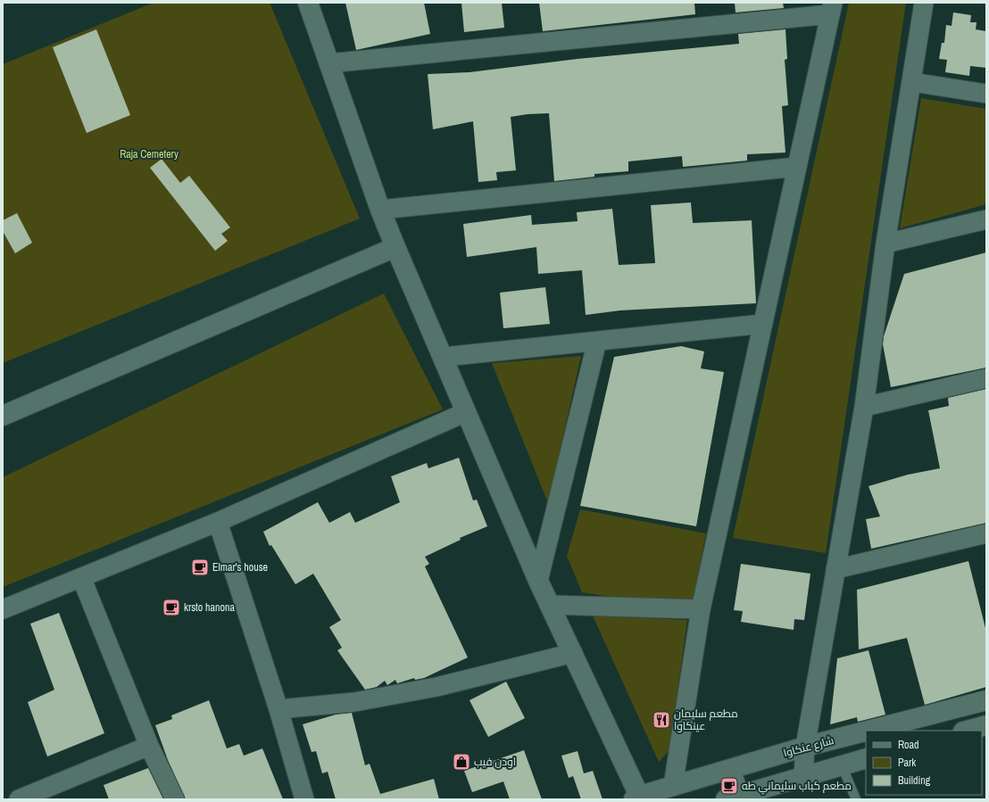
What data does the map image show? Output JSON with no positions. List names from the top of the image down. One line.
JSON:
{"streets":{"street":["شارع عنكاوا"]},"parks":["Raja Cemetery"],"places":{"cafe":["Elmar's house","krsto hanona","مطعم كباب سليماني طه"],"restaurant":["مطعم سليمان عينكاوا"],"shop":["اودن فيب"]},"legend":["Road","Park","Building"]}
